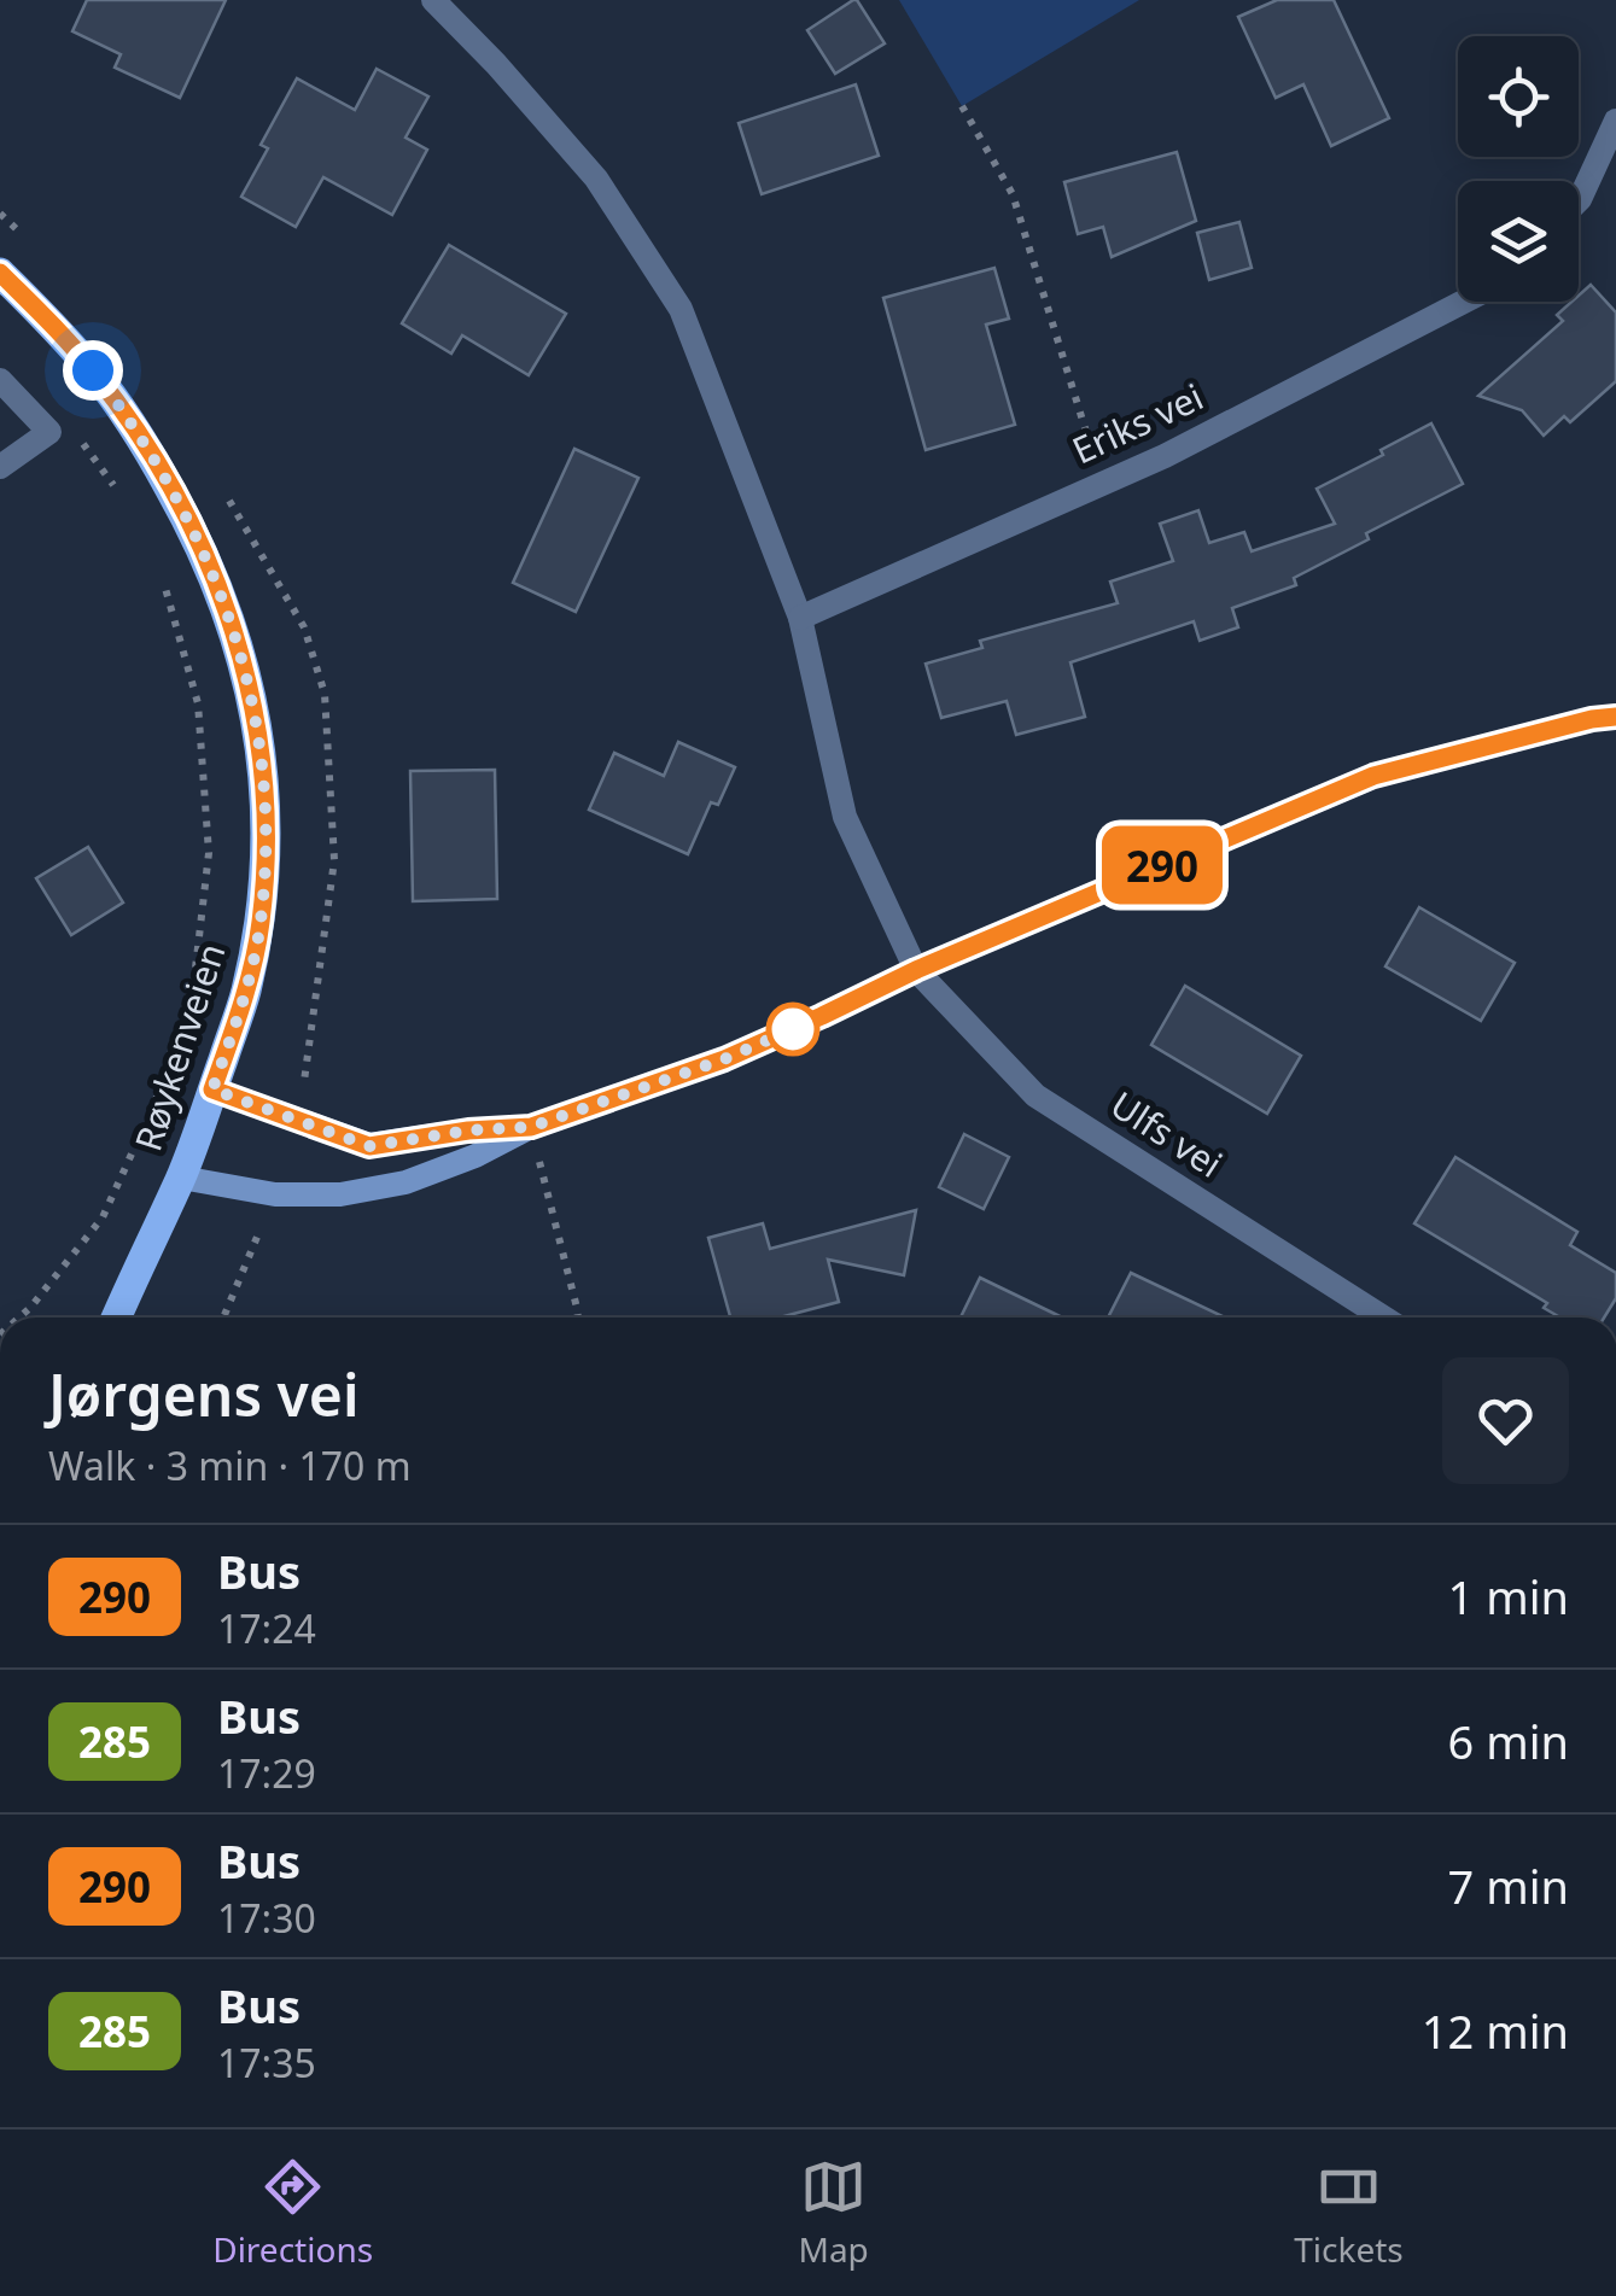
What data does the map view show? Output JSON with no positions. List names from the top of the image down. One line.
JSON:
{"streets":{"main road":["Røykenveien"],"street":["Eriks vei","Ulfs vei"]},"crossings":[["Eriks vei","Ulfs vei"]],"lines":["bus line 290"],"page":{"on_map":"290","heading":["Jørgens vei","Walk · 3 min · 170 m"],"list":[{"mark":"290","name":"Bus","note":"17:24","value":"1 min"},{"mark":"285","name":"Bus","note":"17:29","value":"6 min"},{"mark":"290","name":"Bus","note":"17:30","value":"7 min"},{"mark":"285","name":"Bus","note":"17:35","value":"12 min"}],"tabs":["Directions","Map","Tickets"]}}
